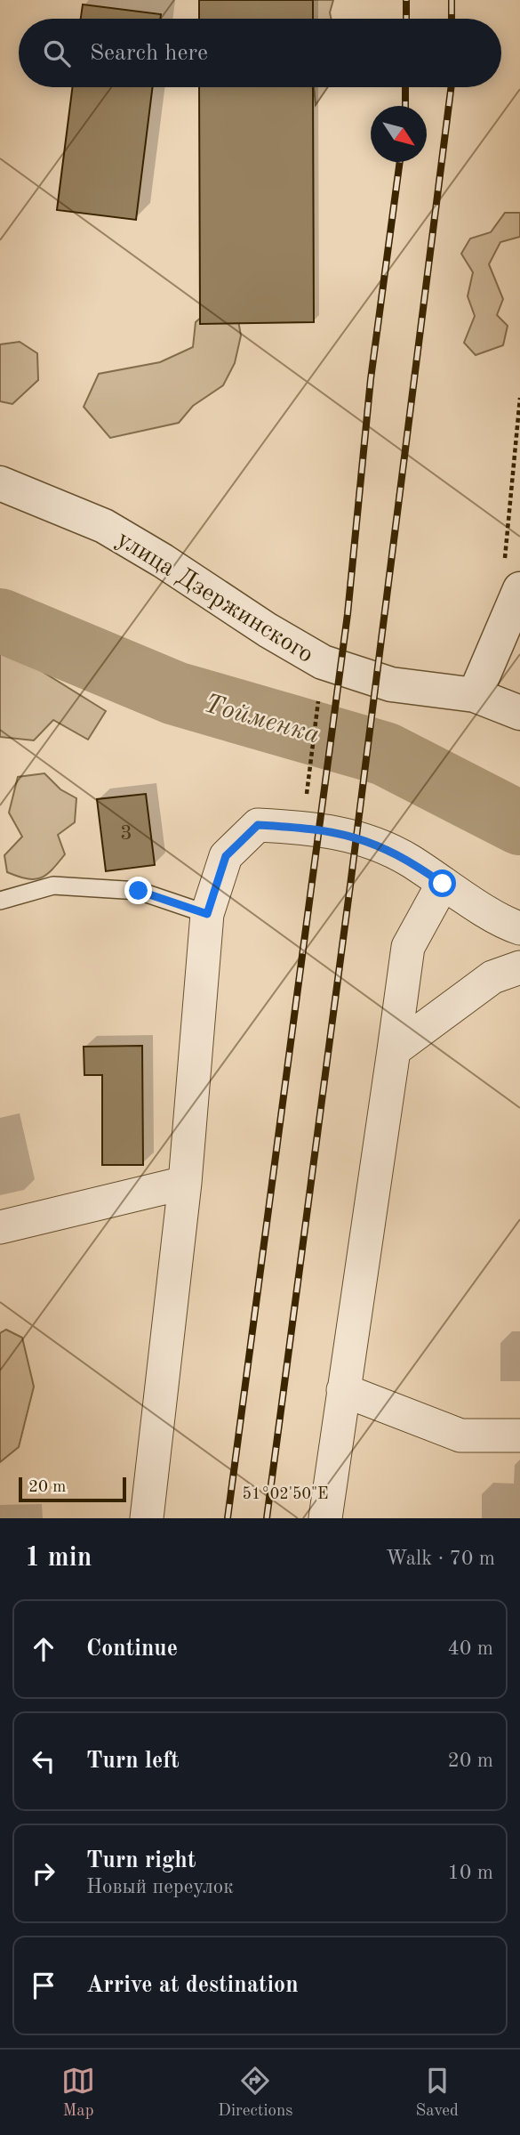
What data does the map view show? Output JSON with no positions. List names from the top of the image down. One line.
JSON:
{"streets":{"street":["улица Дзержинского"]},"water":["Тойменка"],"house_numbers":["3"],"scale_bar":"20 m","north":"bottom right","page":{"search":"Search here","scale":"20 m","heading":["1 min","Walk · 70 m"],"list":[["Continue","40 m"],["Turn left","20 m"],["Turn right","Новый переулок","10 m"],"Arrive at destination"],"nav":["Map","Directions","Saved"]},"coordinates":["51°02'50\"E"]}
